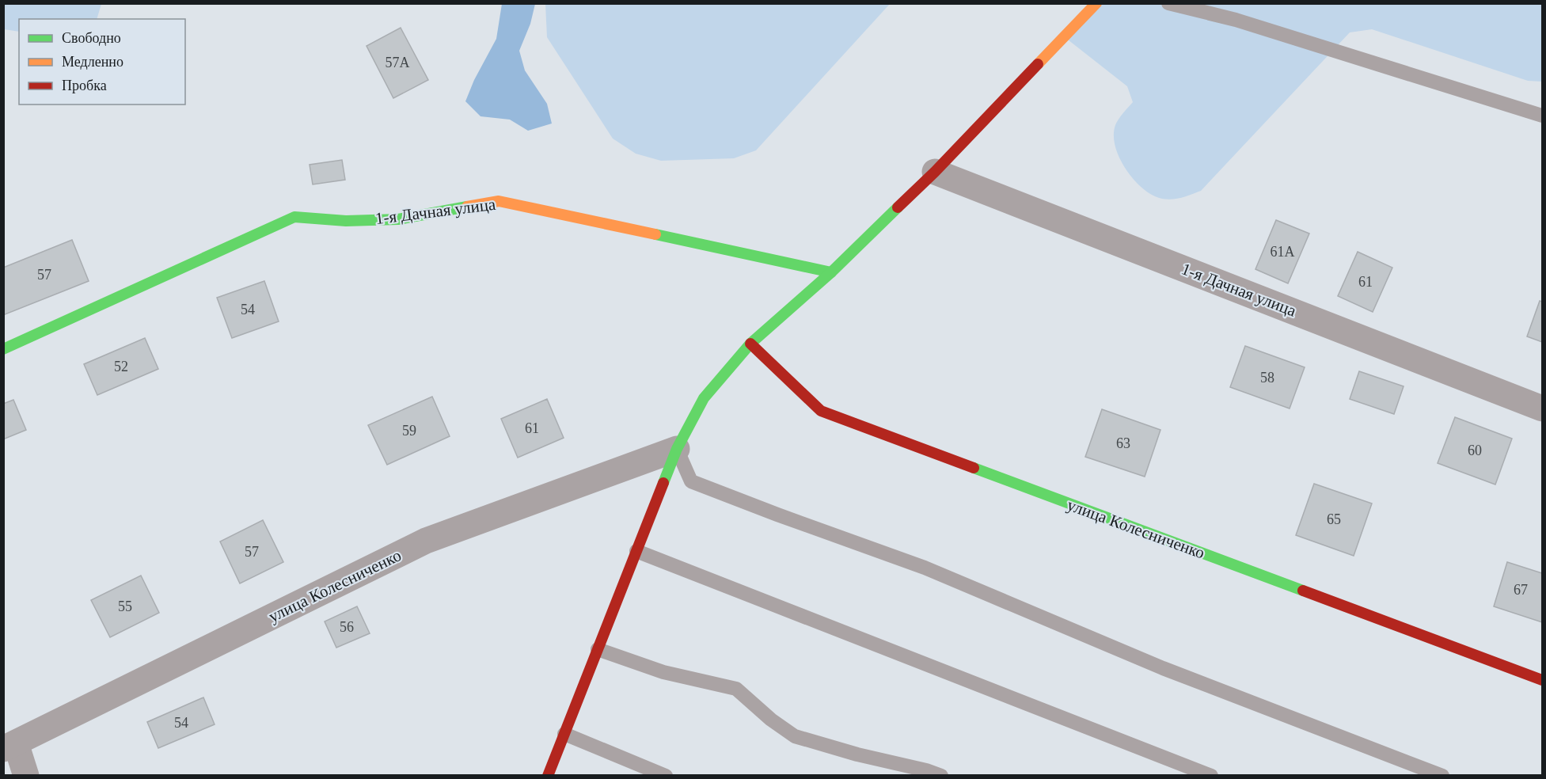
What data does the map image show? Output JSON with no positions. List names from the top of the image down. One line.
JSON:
{"streets":{"street":["1-я Дачная улица","улица Колесниченко"]},"house_numbers":["57А","61А","57","61","54","52","58","61","59","63","60","65","57","67","55","56","54"],"legend":["Свободно","Медленно","Пробка"]}
